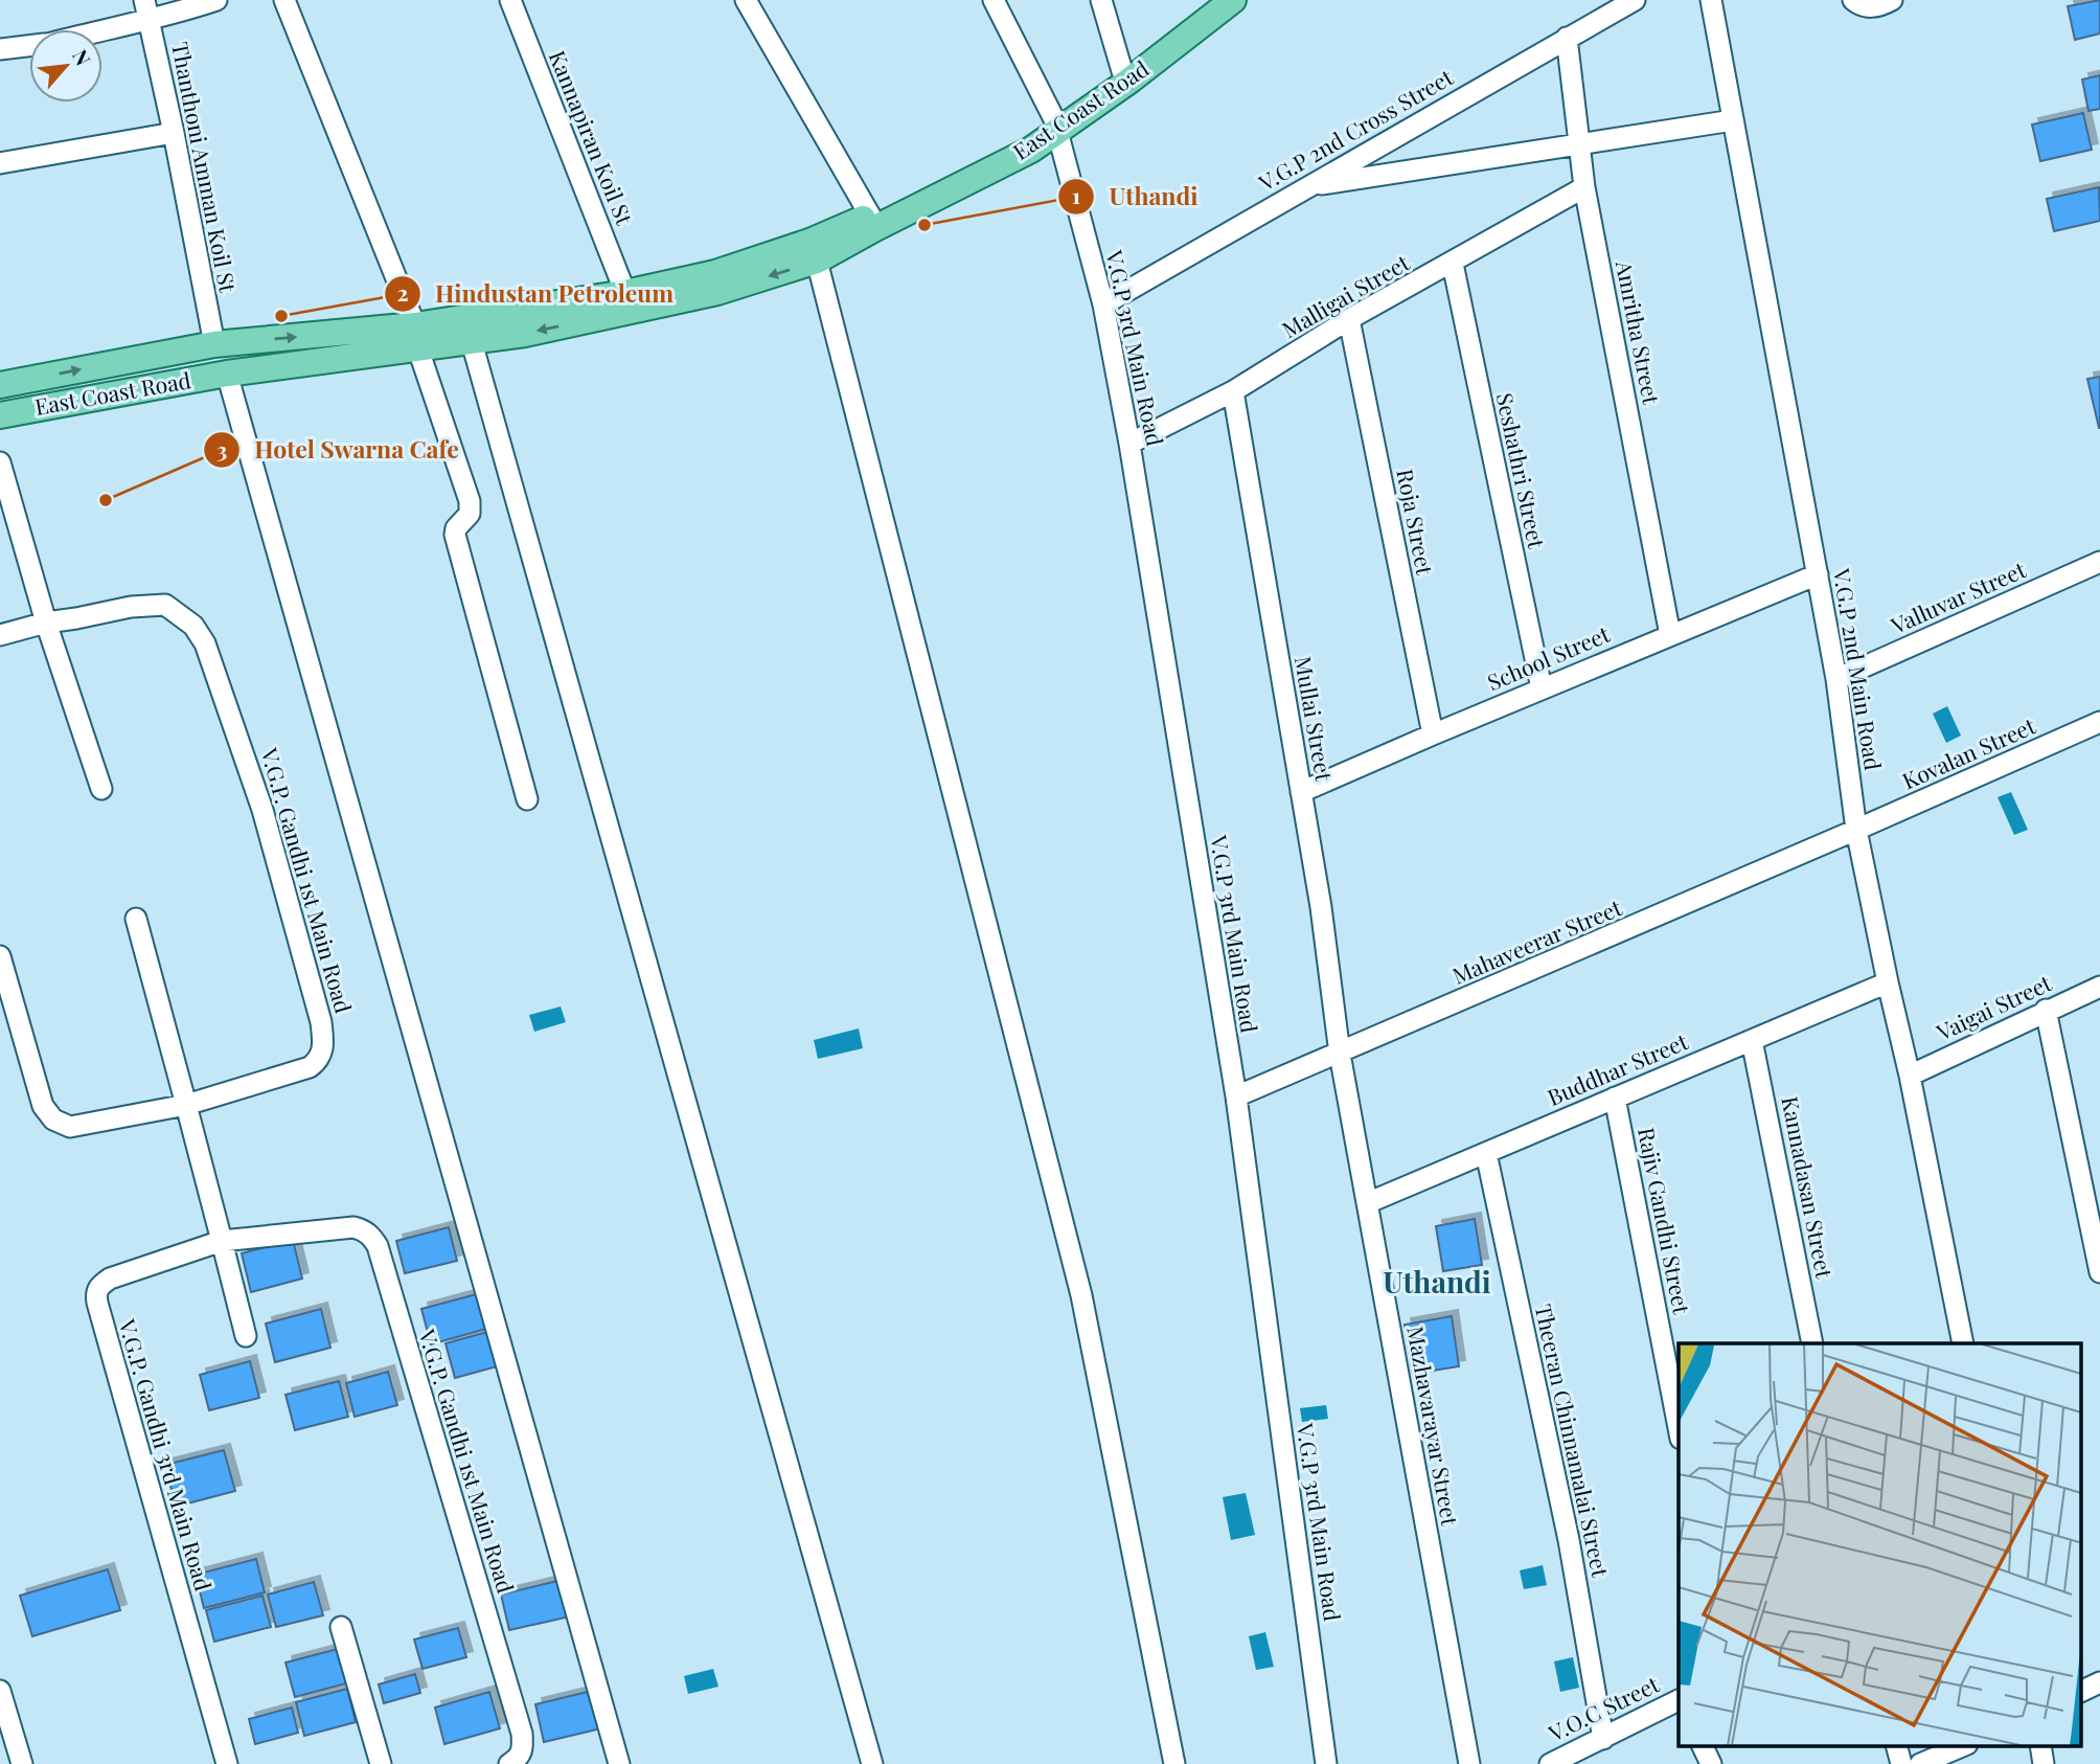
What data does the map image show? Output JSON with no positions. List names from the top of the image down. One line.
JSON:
{"streets":{"main road":["East Coast Road"],"street":["V.G.P 2nd Cross Street","Kannapiran Koil St","Thanthoni Amman Koil St","Malligai Street","Amritha Street","V.G.P 3rd Main Road","Seshathri Street","Roja Street","Valluvar Street","School Street","V.G.P 2nd Main Road","Mullai Street","Kovalan Street","V.G.P. Gandhi 1st Main Road","Mahaveerar Street","Vaigai Street","Buddhar Street","Kannadasan Street","Rajiv Gandhi Street","Mazhavarayar Street","Theeran Chinnamalai Street","V.G.P. Gandhi 3rd Main Road","V.O.C Street"]},"crossings":[["East Coast Road","Kannapiran Koil St"],["East Coast Road","V.G.P 3rd Main Road"],["V.G.P 2nd Cross Street","Amritha Street"],["V.G.P 2nd Cross Street","V.G.P 3rd Main Road"],["Malligai Street","Amritha Street"],["Malligai Street","V.G.P 3rd Main Road"],["Malligai Street","Seshathri Street"],["Malligai Street","Roja Street"],["Malligai Street","Mullai Street"],["Amritha Street","School Street"],["V.G.P 3rd Main Road","Mahaveerar Street"],["Seshathri Street","School Street"],["Roja Street","School Street"],["Valluvar Street","V.G.P 2nd Main Road"],["School Street","V.G.P 2nd Main Road"],["School Street","Mullai Street"],["V.G.P 2nd Main Road","Kovalan Street"],["V.G.P 2nd Main Road","Mahaveerar Street"],["V.G.P 2nd Main Road","Vaigai Street"],["V.G.P 2nd Main Road","Buddhar Street"],["Mullai Street","Mahaveerar Street"],["Mullai Street","Mazhavarayar Street"],["Kovalan Street","Mahaveerar Street"],["V.G.P. Gandhi 1st Main Road","V.G.P. Gandhi 3rd Main Road"],["Mahaveerar Street","Mazhavarayar Street"],["Buddhar Street","Kannadasan Street"],["Buddhar Street","Rajiv Gandhi Street"],["Buddhar Street","Mazhavarayar Street"],["Buddhar Street","Theeran Chinnamalai Street"],["Theeran Chinnamalai Street","V.O.C Street"]],"districts":["Uthandi"],"places":["Uthandi","Hindustan Petroleum","Hotel Swarna Cafe"],"north":"top right"}
